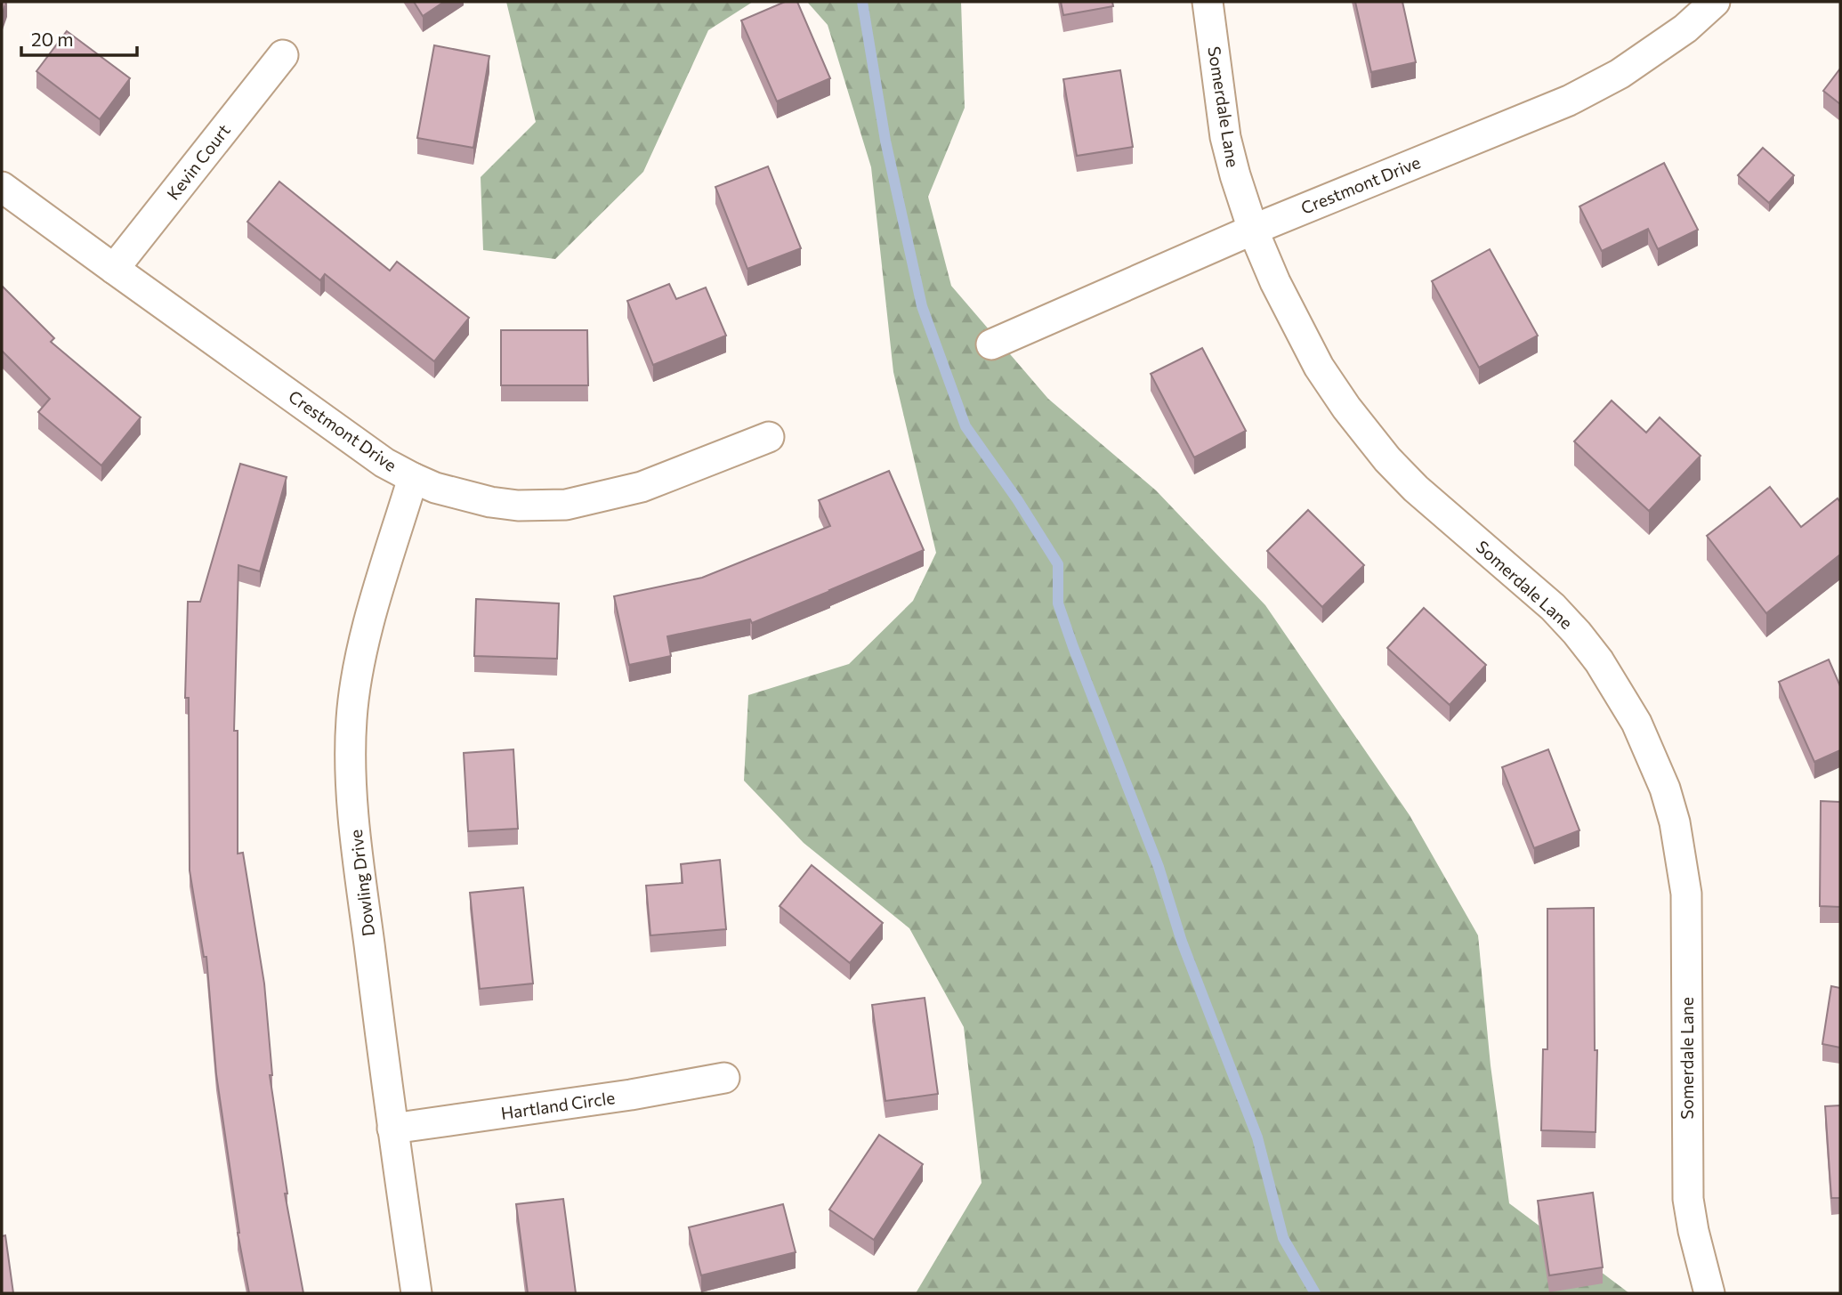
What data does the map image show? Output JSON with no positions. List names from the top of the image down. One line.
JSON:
{"streets":{"street":["Somerdale Lane","Kevin Court","Crestmont Drive","Dowling Drive","Hartland Circle"]},"crossings":[["Somerdale Lane","Crestmont Drive"],["Kevin Court","Crestmont Drive"],["Crestmont Drive","Dowling Drive"],["Dowling Drive","Hartland Circle"]],"scale_bar":"20 m"}
